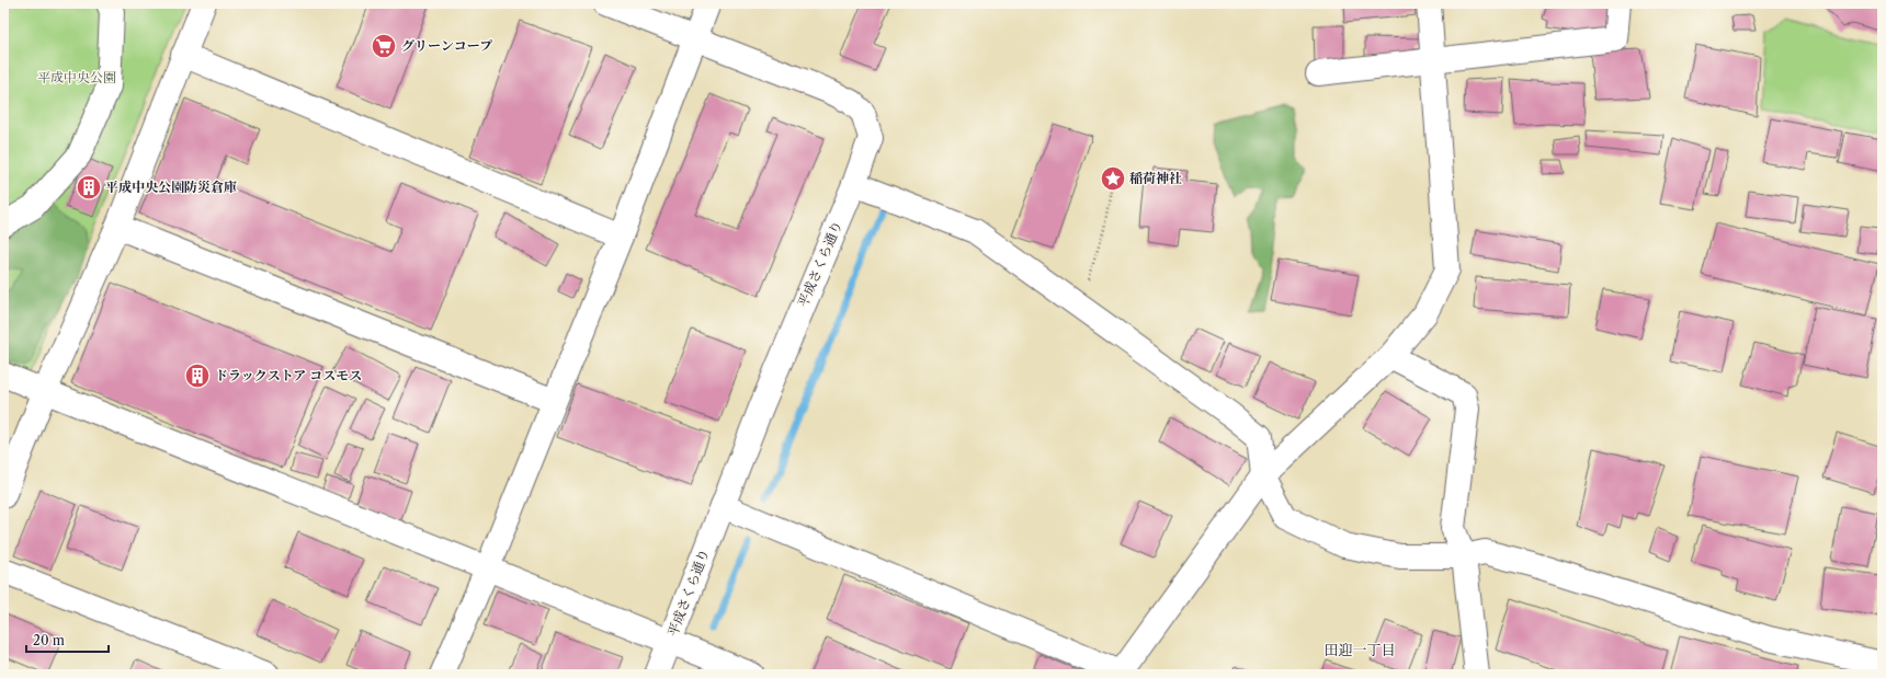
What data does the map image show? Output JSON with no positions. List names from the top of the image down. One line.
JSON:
{"streets":{"street":["平成さくら通り"]},"districts":["田迎一丁目"],"parks":["平成中央公園"],"places":{"supermarket":["グリーンコープ"],"place":["稲荷神社"],"building":["平成中央公園防災倉庫","ドラックストア コスモス"]},"scale_bar":"20 m"}
